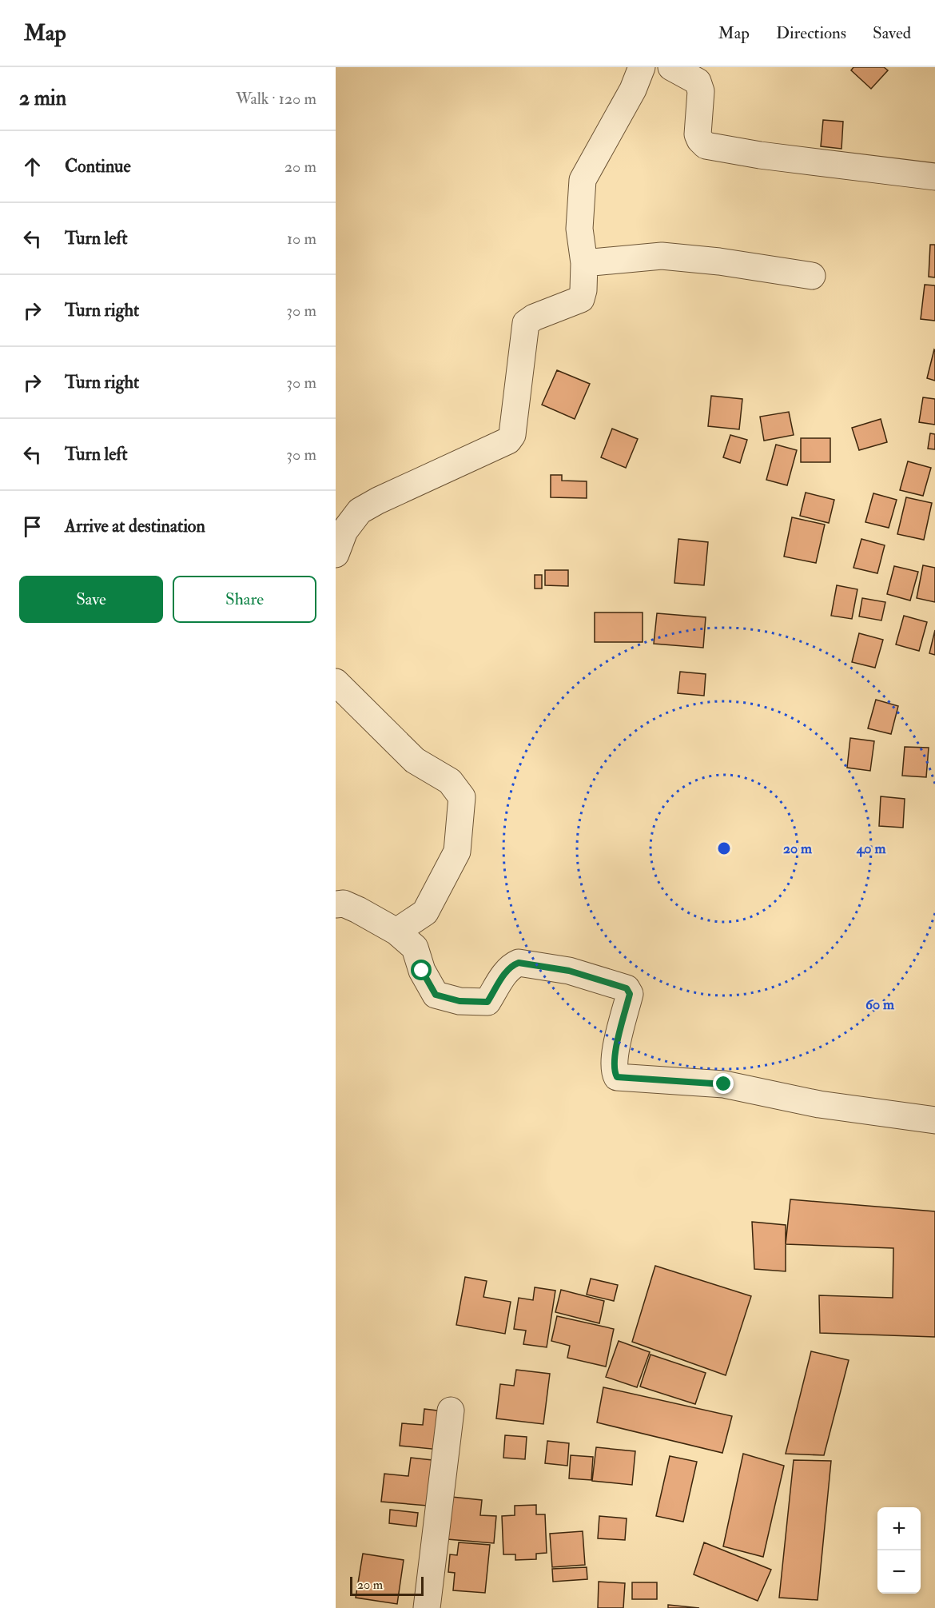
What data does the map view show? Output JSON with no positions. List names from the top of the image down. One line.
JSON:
{"scale_bar":"20 m","page":{"header":"Map","nav":["Map","Directions","Saved"],"heading":["2 min","Walk · 120 m"],"list":[["Continue","20 m"],["Turn left","10 m"],["Turn right","30 m"],["Turn right","30 m"],["Turn left","30 m"],"Arrive at destination"],"buttons":["Save","Share"],"map_buttons":["+","−"],"scale":"20 m"},"rings":["20 m","40 m","60 m"]}
